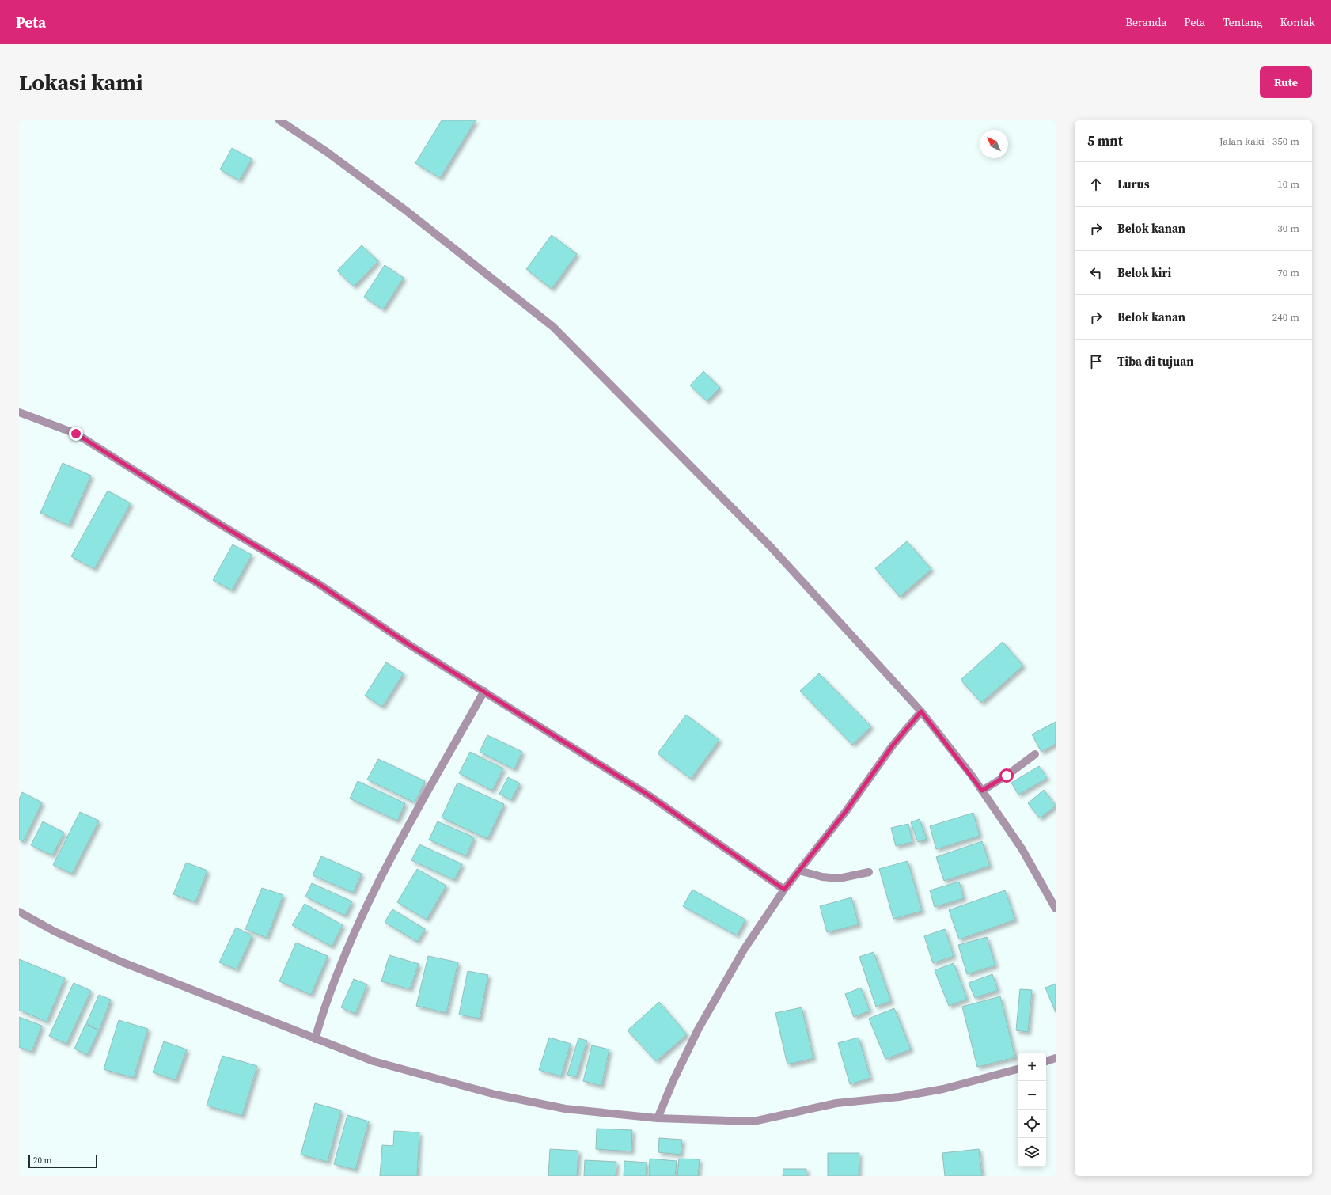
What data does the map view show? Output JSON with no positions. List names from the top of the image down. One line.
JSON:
{"scale_bar":"20 m","north":"top left","page":{"header":"Peta","nav":["Beranda","Peta","Tentang","Kontak"],"buttons":"Rute","title":"Lokasi kami","heading":["5 mnt","Jalan kaki · 350 m"],"list":[["Lurus","10 m"],["Belok kanan","30 m"],["Belok kiri","70 m"],["Belok kanan","240 m"],"Tiba di tujuan"],"map_buttons":["+","−"],"scale":"20 m"}}
